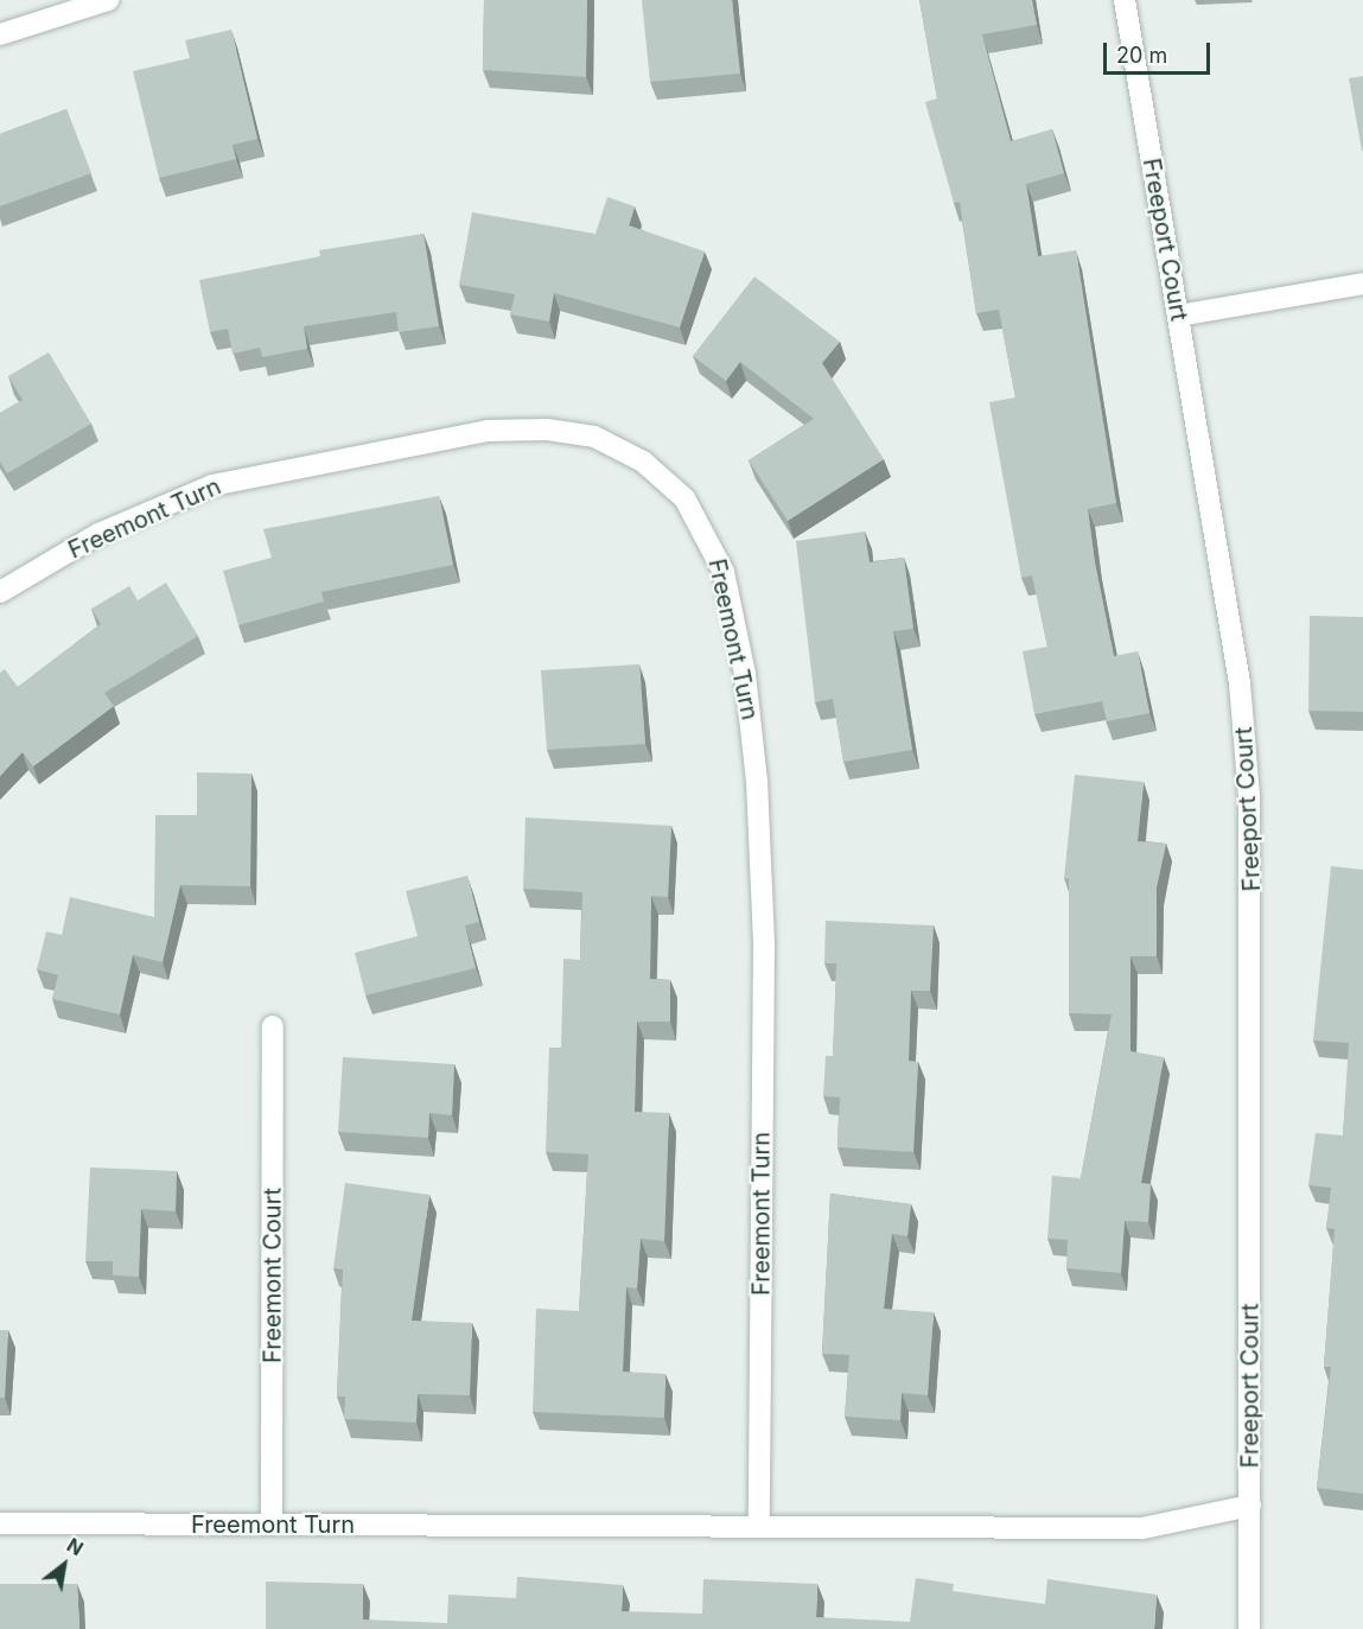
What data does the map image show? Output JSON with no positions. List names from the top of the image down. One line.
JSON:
{"streets":{"street":["Freeport Court","Freemont Turn","Freemont Court"]},"crossings":[["Freeport Court","Freemont Turn"],["Freemont Turn","Freemont Court"]],"scale_bar":"20 m","north":"top right"}
